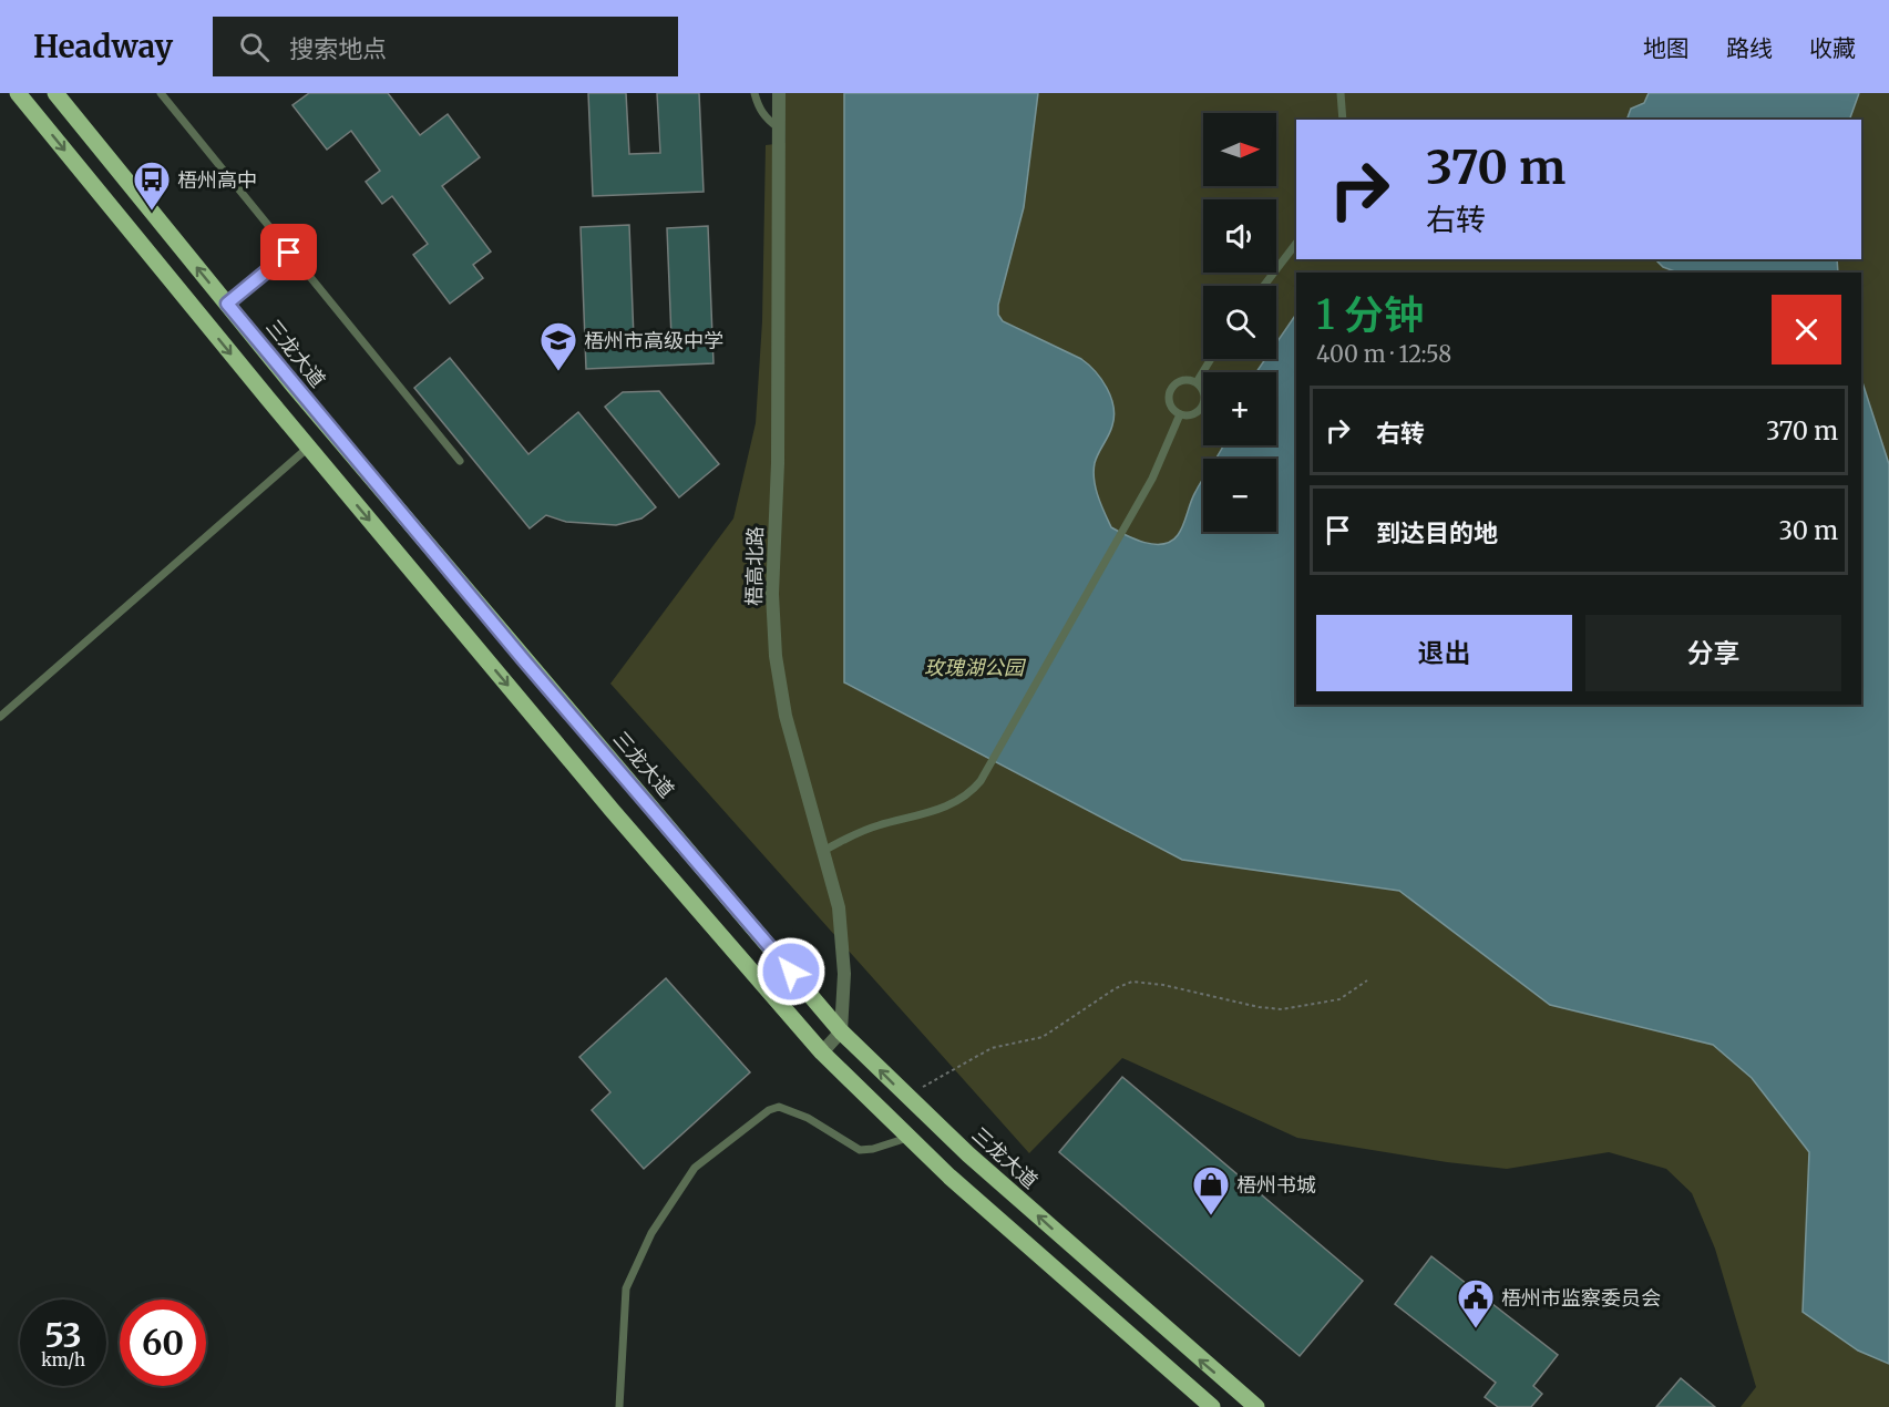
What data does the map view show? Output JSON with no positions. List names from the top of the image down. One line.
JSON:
{"streets":{"main road":["三龙大道"],"street":["梧高北路"]},"crossings":[["三龙大道","梧高北路"]],"parks":["玫瑰湖公园"],"places":{"bus stop":["梧州高中"],"school or university":["梧州市高级中学"],"shop":["梧州书城"],"public building":["梧州市监察委员会"]},"north":"right","page":{"header":"Headway","search":"搜索地点","nav":["地图","路线","收藏"],"map_buttons":["+","−"],"turn":["370 m","右转"],"heading":["1 分钟","400 m · 12:58"],"list":[{"name":"右转","value":"370 m"},{"name":"到达目的地","value":"30 m"}],"buttons":["退出","分享"],"speed":"53 km/h","limit":"60"}}
